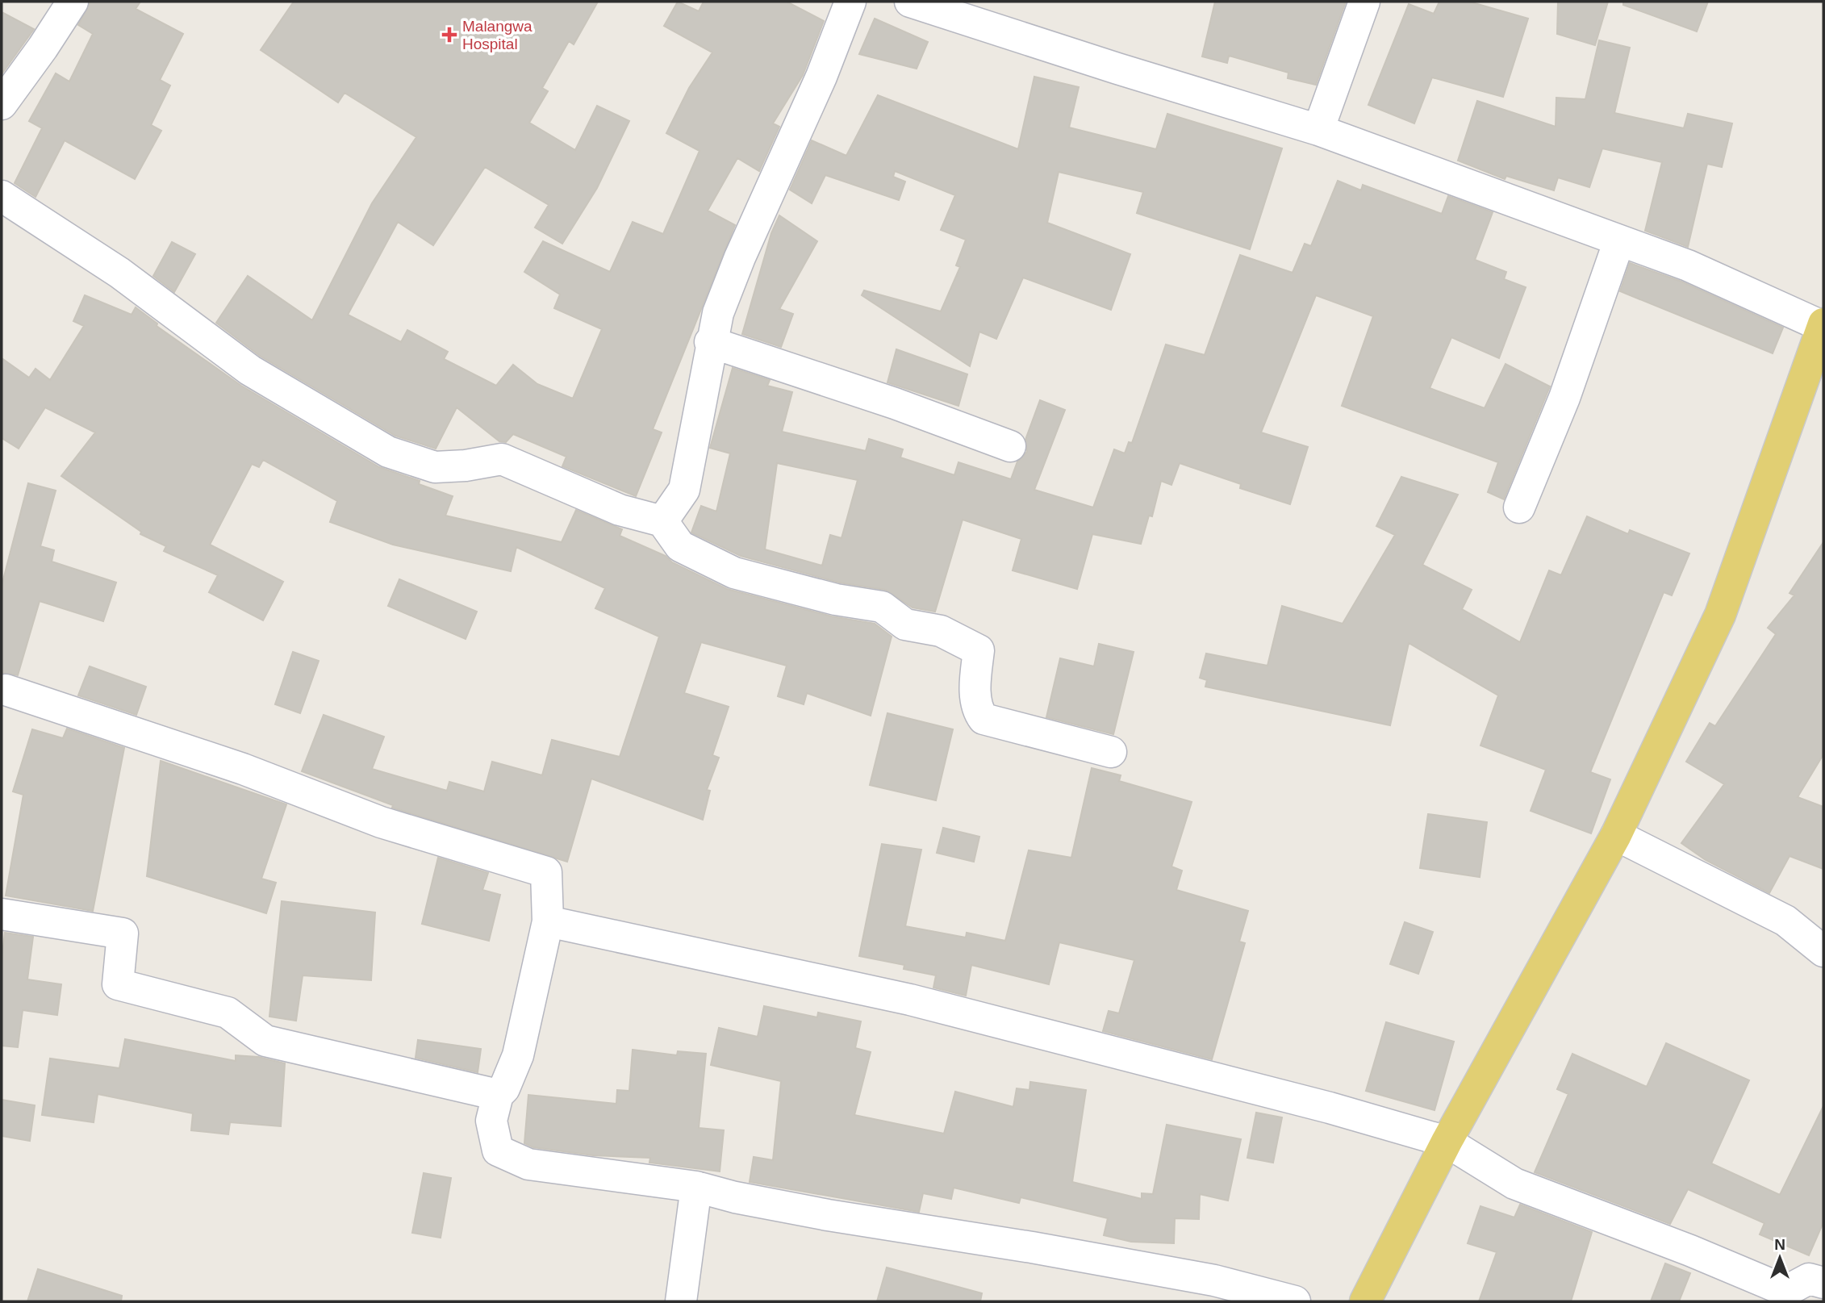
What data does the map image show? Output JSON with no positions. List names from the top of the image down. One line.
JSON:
{"places":{"health":["Malangwa Hospital"]},"north":"top"}
